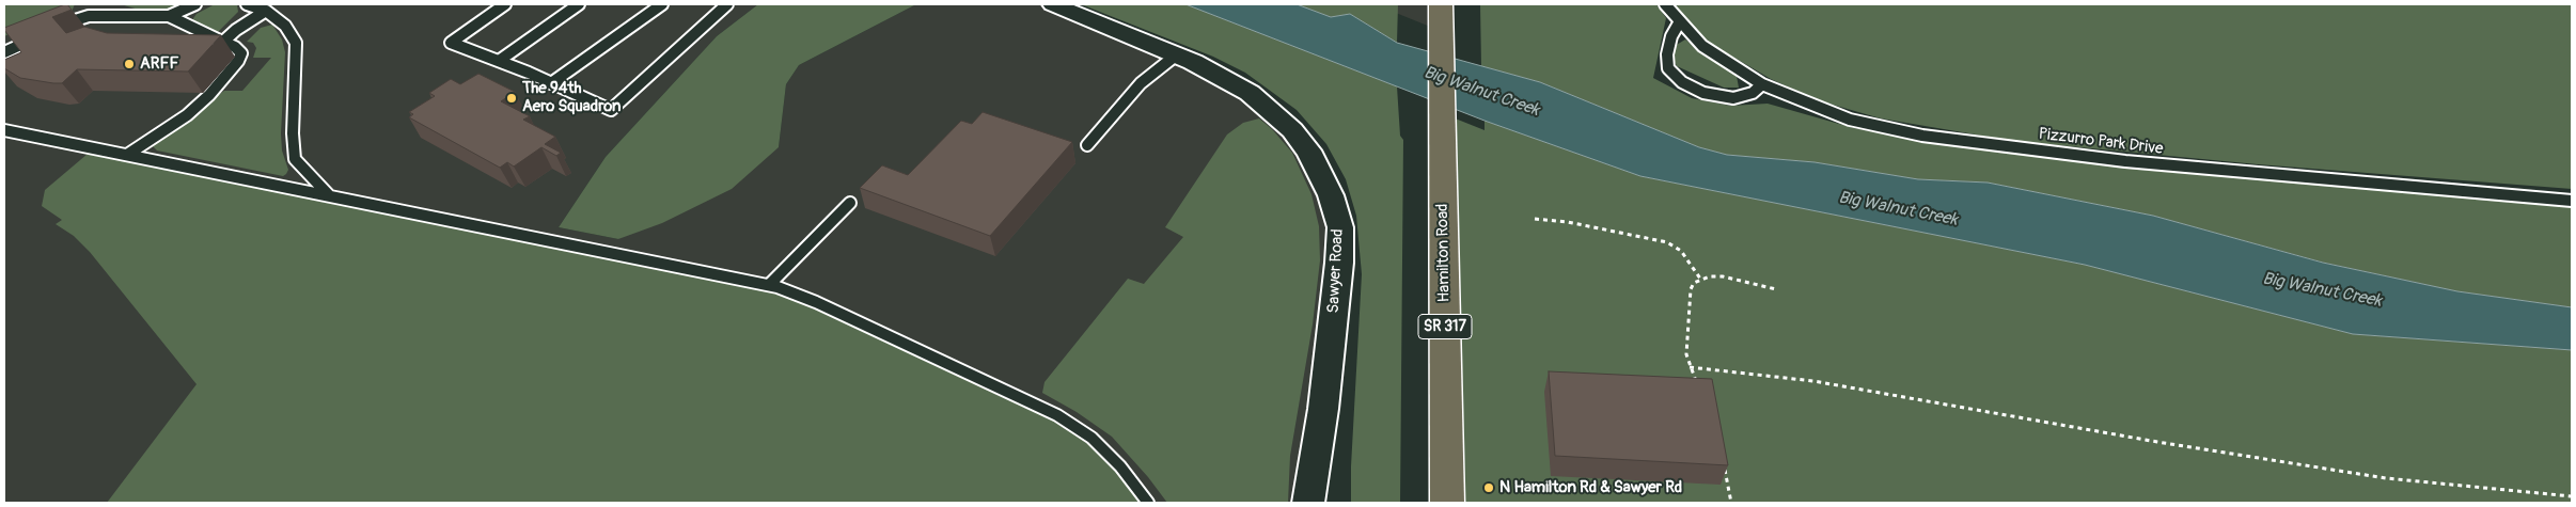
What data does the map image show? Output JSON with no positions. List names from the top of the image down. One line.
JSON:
{"streets":{"main road":["Hamilton Road","SR 317"],"street":["Sawyer Road"],"lane":["Pizzurro Park Drive"]},"water":["Big Walnut Creek"],"places":["ARFF","The 94th Aero Squadron","N Hamilton Rd & Sawyer Rd"]}
